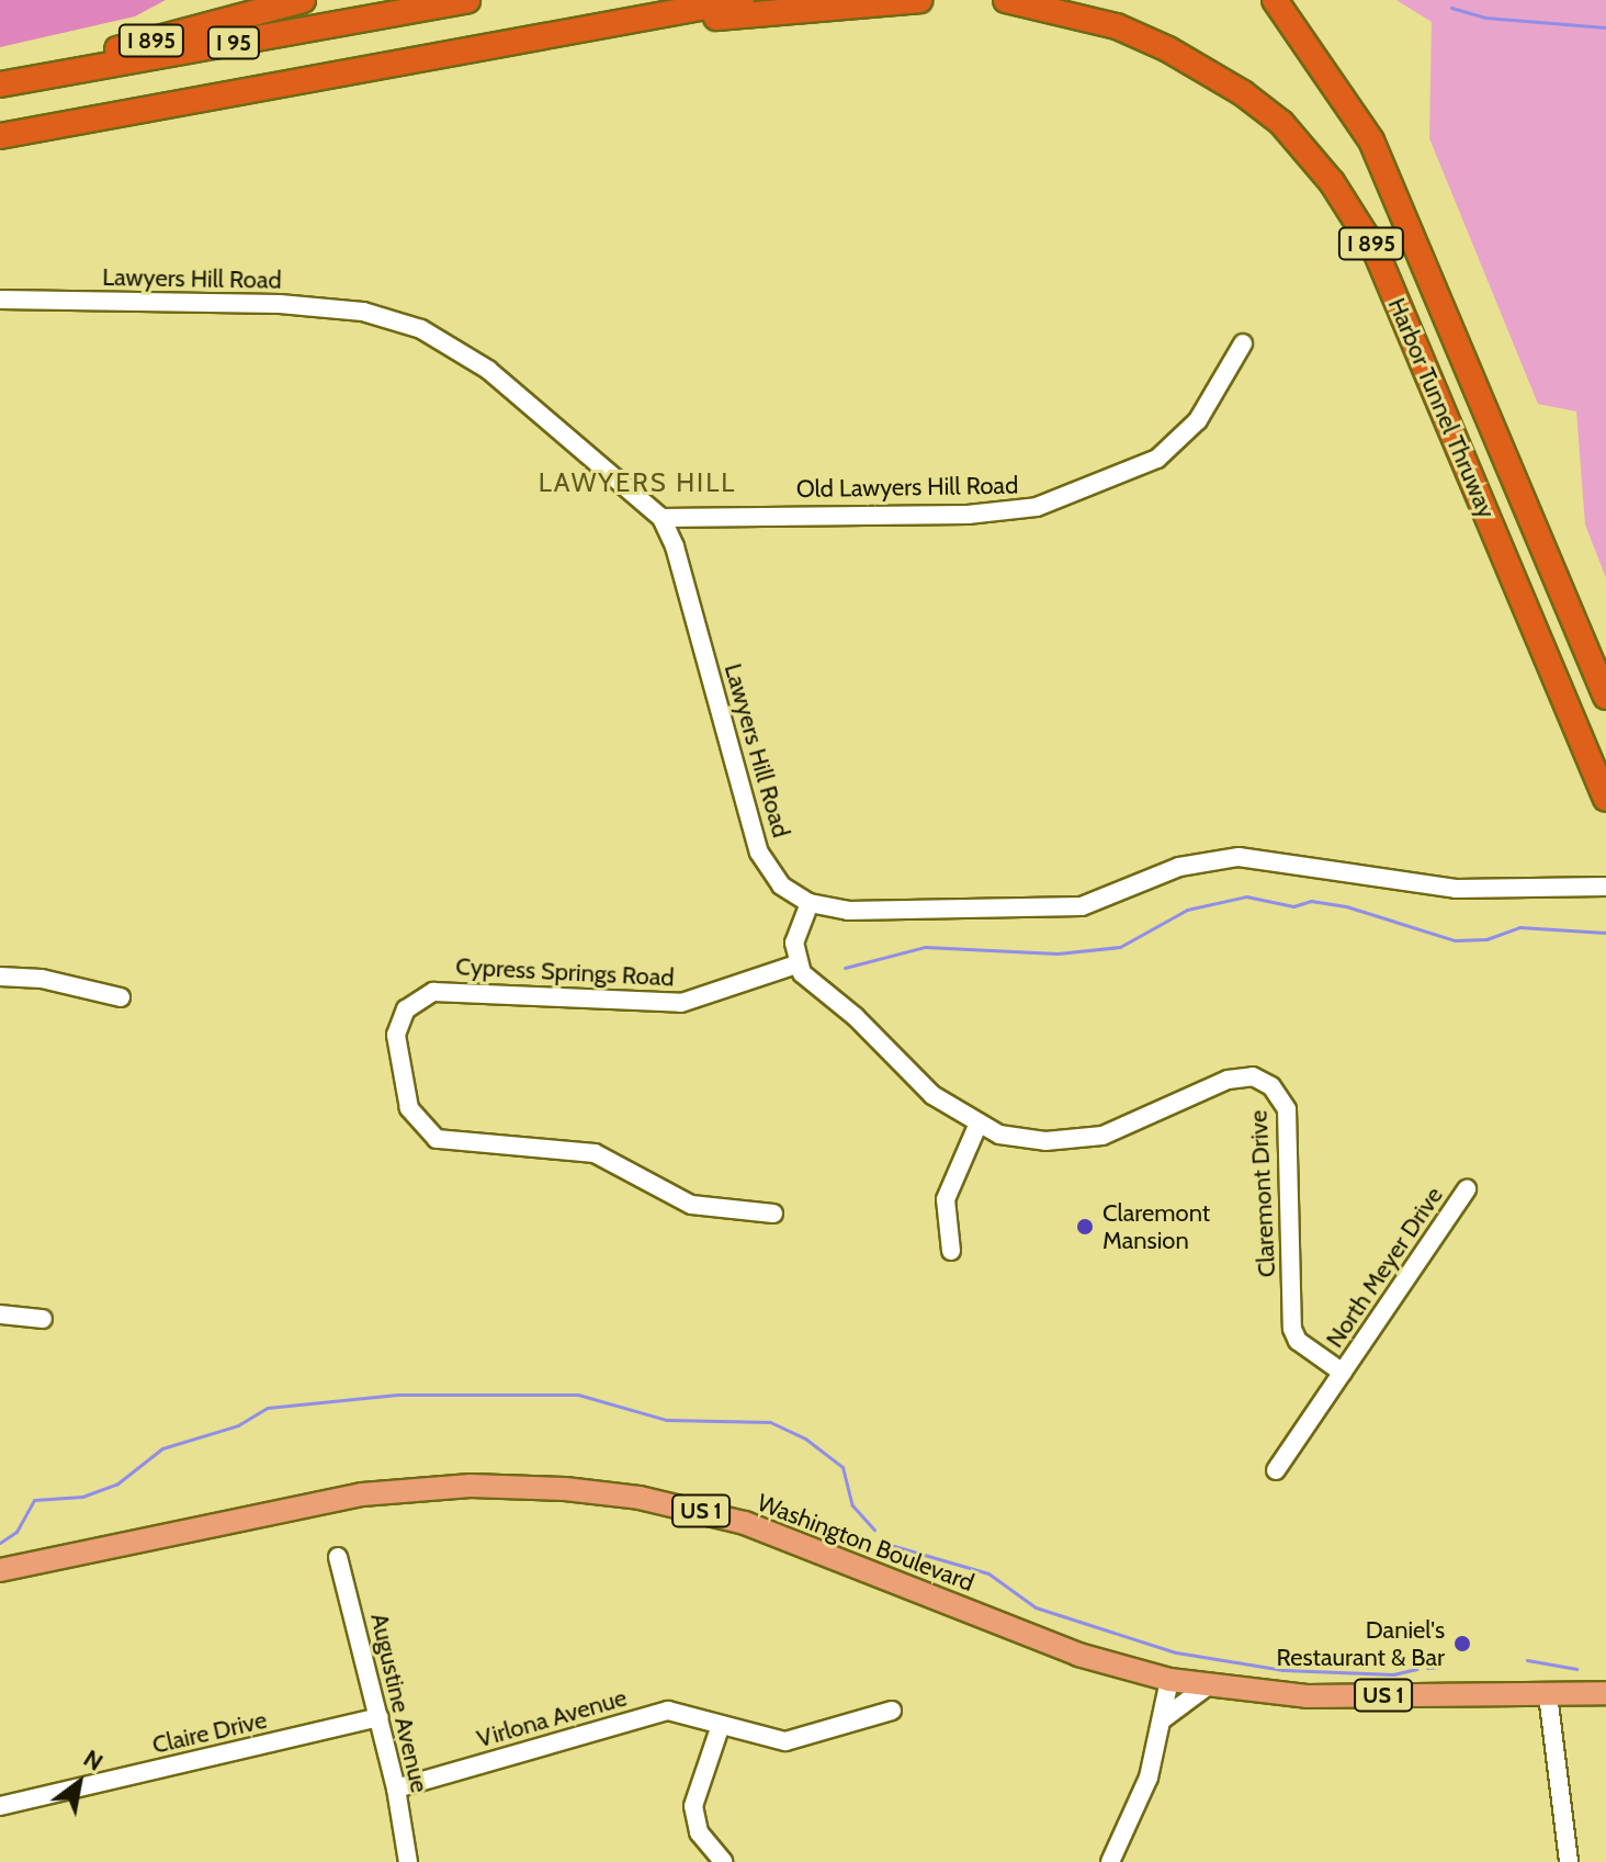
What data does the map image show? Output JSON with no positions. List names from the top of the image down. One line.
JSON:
{"streets":{"highway":["I 895","I 95","Harbor Tunnel Thruway"],"main road":["US 1","Washington Boulevard"],"street":["Lawyers Hill Road","Old Lawyers Hill Road","Cypress Springs Road","Claremont Drive","North Meyer Drive","Augustine Avenue","Virlona Avenue","Claire Drive"]},"crossings":[["I 895","I 95"],["Lawyers Hill Road","Old Lawyers Hill Road"],["Cypress Springs Road","Claremont Drive"],["Claremont Drive","North Meyer Drive"],["Augustine Avenue","Virlona Avenue"],["Augustine Avenue","Claire Drive"]],"districts":["LAWYERS HILL"],"places":["Claremont Mansion","Daniel's Restaurant & Bar"],"north":"top right"}
